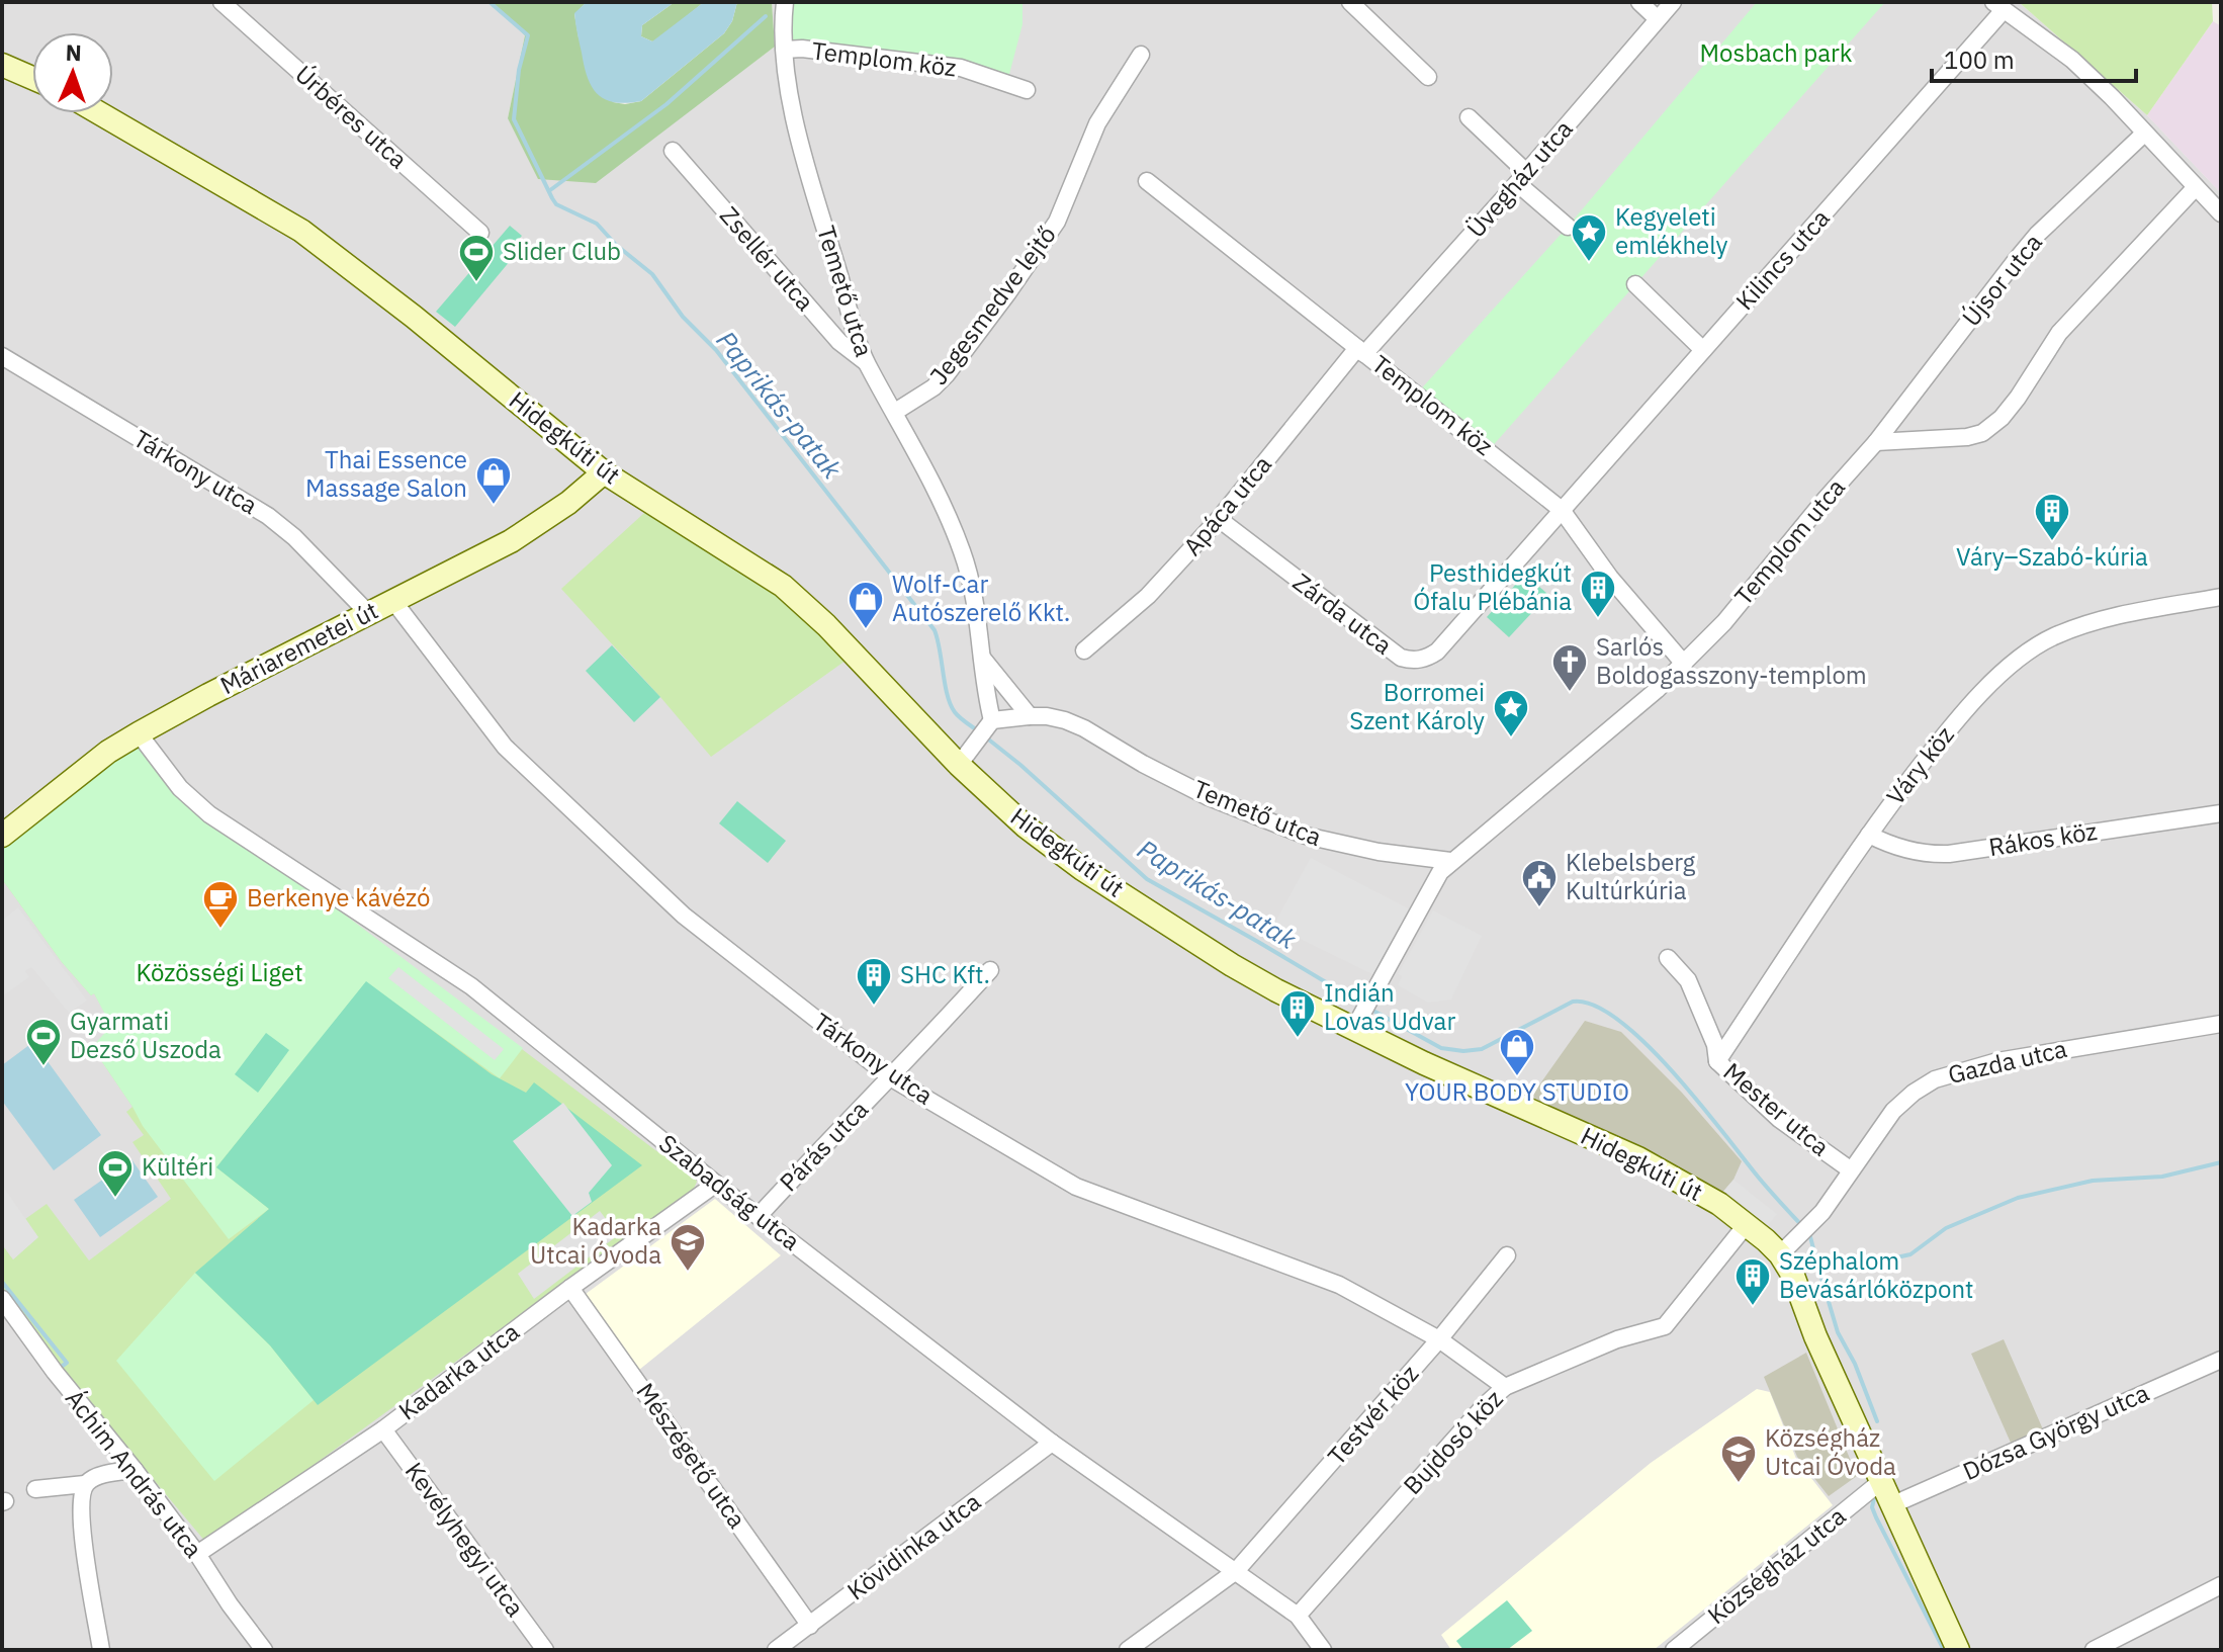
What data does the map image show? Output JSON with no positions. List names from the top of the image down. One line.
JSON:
{"streets":{"main road":["Hidegkúti út","Máriaremetei út"],"street":["Templom köz","Úrbéres utca","Üvegház utca","Zsellér utca","Kilincs utca","Újsor utca","Temető utca","Jegesmedve lejtő","Tárkony utca","Apáca utca","Templom utca","Zárda utca","Váry köz","Rákos köz","Gazda utca","Mester utca","Párás utca","Szabadság utca","Kadarka utca","Testvér köz","Dózsa György utca","Bujdosó köz","Mészégető utca","Áchim András utca","Kevélyhegyi utca","Kövidinka utca","Községház utca"]},"crossings":[["Templom köz","Üvegház utca"],["Templom köz","Kilincs utca"],["Templom köz","Temető utca"],["Templom köz","Apáca utca"],["Templom köz","Templom utca"],["Templom köz","Zárda utca"],["Üvegház utca","Apáca utca"],["Zsellér utca","Temető utca"],["Kilincs utca","Zárda utca"],["Újsor utca","Templom utca"],["Temető utca","Jegesmedve lejtő"],["Temető utca","Templom utca"],["Hidegkúti út","Templom utca"],["Hidegkúti út","Máriaremetei út"],["Hidegkúti út","Gazda utca"],["Hidegkúti út","Dózsa György utca"],["Hidegkúti út","Bujdosó köz"],["Hidegkúti út","Községház utca"],["Tárkony utca","Máriaremetei út"],["Tárkony utca","Párás utca"],["Tárkony utca","Testvér köz"],["Tárkony utca","Bujdosó köz"],["Apáca utca","Zárda utca"],["Máriaremetei út","Szabadság utca"],["Váry köz","Rákos köz"],["Váry köz","Mester utca"],["Gazda utca","Mester utca"],["Párás utca","Szabadság utca"],["Szabadság utca","Kadarka utca"],["Szabadság utca","Testvér köz"],["Szabadság utca","Bujdosó köz"],["Szabadság utca","Kövidinka utca"],["Kadarka utca","Mészégető utca"],["Kadarka utca","Áchim András utca"],["Kadarka utca","Kevélyhegyi utca"],["Mészégető utca","Kövidinka utca"]],"water":["Paprikás-patak"],"parks":["Mosbach park","Közösségi Liget"],"places":{"place":["Kegyeleti emlékhely","Borromei Szent Károly"],"sports":["Slider Club","Gyarmati Dezső Uszoda","Kültéri"],"shop":["Thai Essence Massage Salon","Wolf-Car Autószerelő Kkt.","YOUR BODY STUDIO"],"building":["Váry–Szabó-kúria","Pesthidegkút Ófalu Plébánia","SHC Kft.","Indián Lovas Udvar","Széphalom Bevásárlóközpont"],"church":["Sarlós Boldogasszony-templom"],"public building":["Klebelsberg Kultúrkúria"],"cafe":["Berkenye kávézó"],"school or university":["Kadarka Utcai Óvoda","Községház Utcai Óvoda"]},"scale_bar":"100 m","north":"top"}
